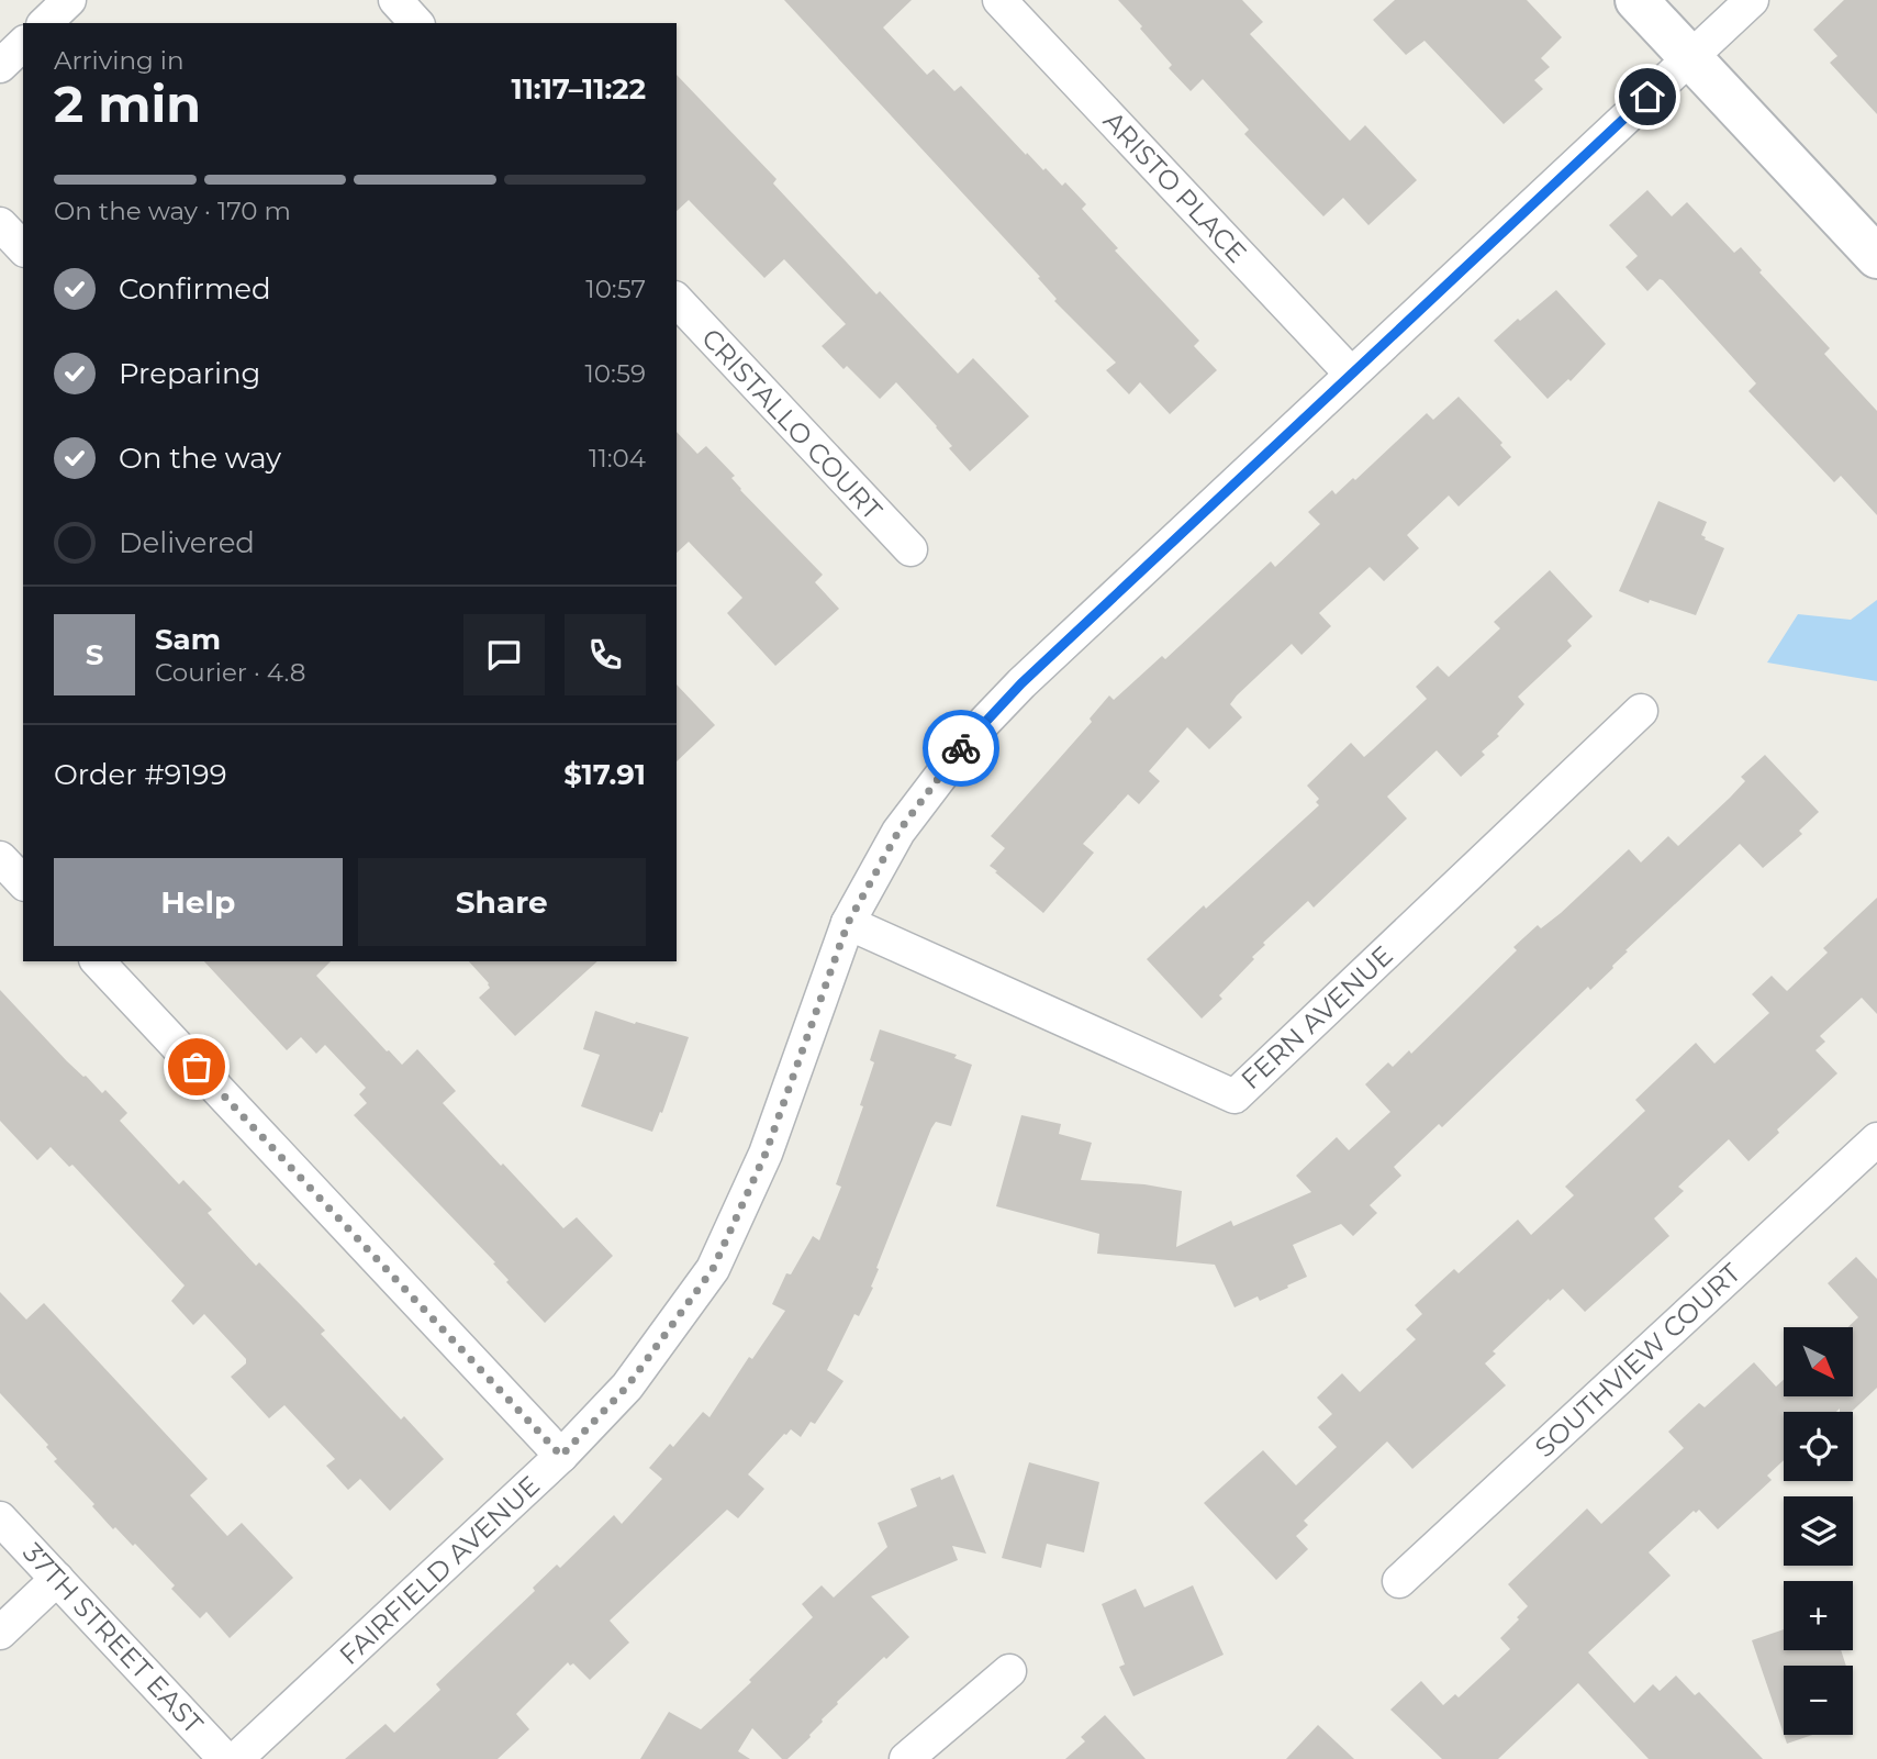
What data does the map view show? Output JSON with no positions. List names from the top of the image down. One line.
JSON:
{"streets":{"street":["ARISTO PLACE","CRISTALLO COURT","FERN AVENUE","SOUTHVIEW COURT","FAIRFIELD AVENUE","37TH STREET EAST"]},"crossings":[["ARISTO PLACE","FAIRFIELD AVENUE"],["FERN AVENUE","FAIRFIELD AVENUE"]],"north":"bottom right","page":{"heading":["2 min","Arriving in","11:17–11:22"],"panel":["Sam","Courier · 4.8","Order #9199","$17.91"],"bar":"On the way · 170 m","list":[["Confirmed","10:57"],["Preparing","10:59"],["On the way","11:04"],"Delivered"],"round":"S","buttons":["Help","Share"],"map_buttons":["+","−"]}}
